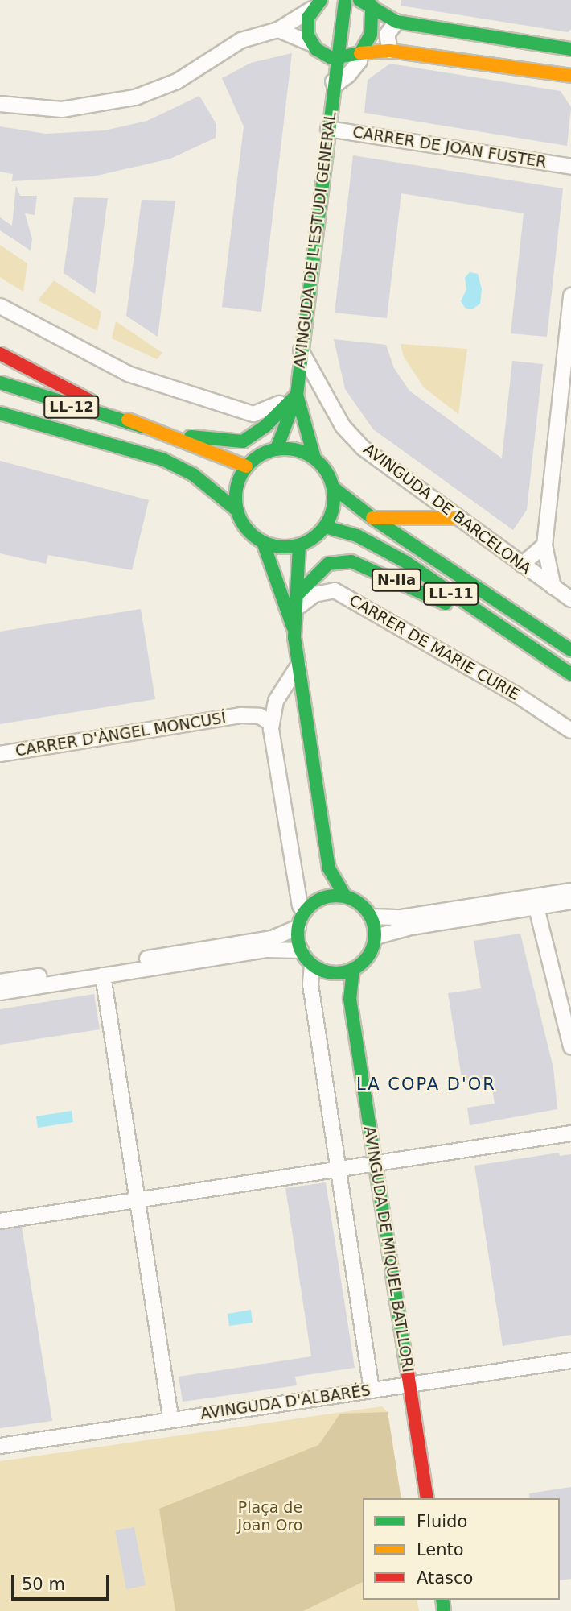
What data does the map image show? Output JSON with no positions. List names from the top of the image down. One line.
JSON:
{"streets":{"main road":["AVINGUDA DE L'ESTUDI GENERAL","LL-12","N-IIa","LL-11","AVINGUDA DE MIQUEL BATLLORI"],"street":["CARRER DE JOAN FUSTER","AVINGUDA DE BARCELONA","CARRER DE MARIE CURIE","CARRER D'ÀNGEL MONCUSÍ","AVINGUDA D'ALBARÉS"]},"crossings":[["CARRER DE JOAN FUSTER","AVINGUDA DE L'ESTUDI GENERAL"],["AVINGUDA DE L'ESTUDI GENERAL","AVINGUDA DE BARCELONA"],["AVINGUDA DE L'ESTUDI GENERAL","LL-11"],["N-IIa","LL-11"],["N-IIa","CARRER DE MARIE CURIE"],["AVINGUDA DE MIQUEL BATLLORI","AVINGUDA D'ALBARÉS"]],"districts":["LA COPA D'OR"],"parks":["Plaça de Joan Oro"],"legend":["Fluido","Lento","Atasco"],"scale_bar":"50 m"}
